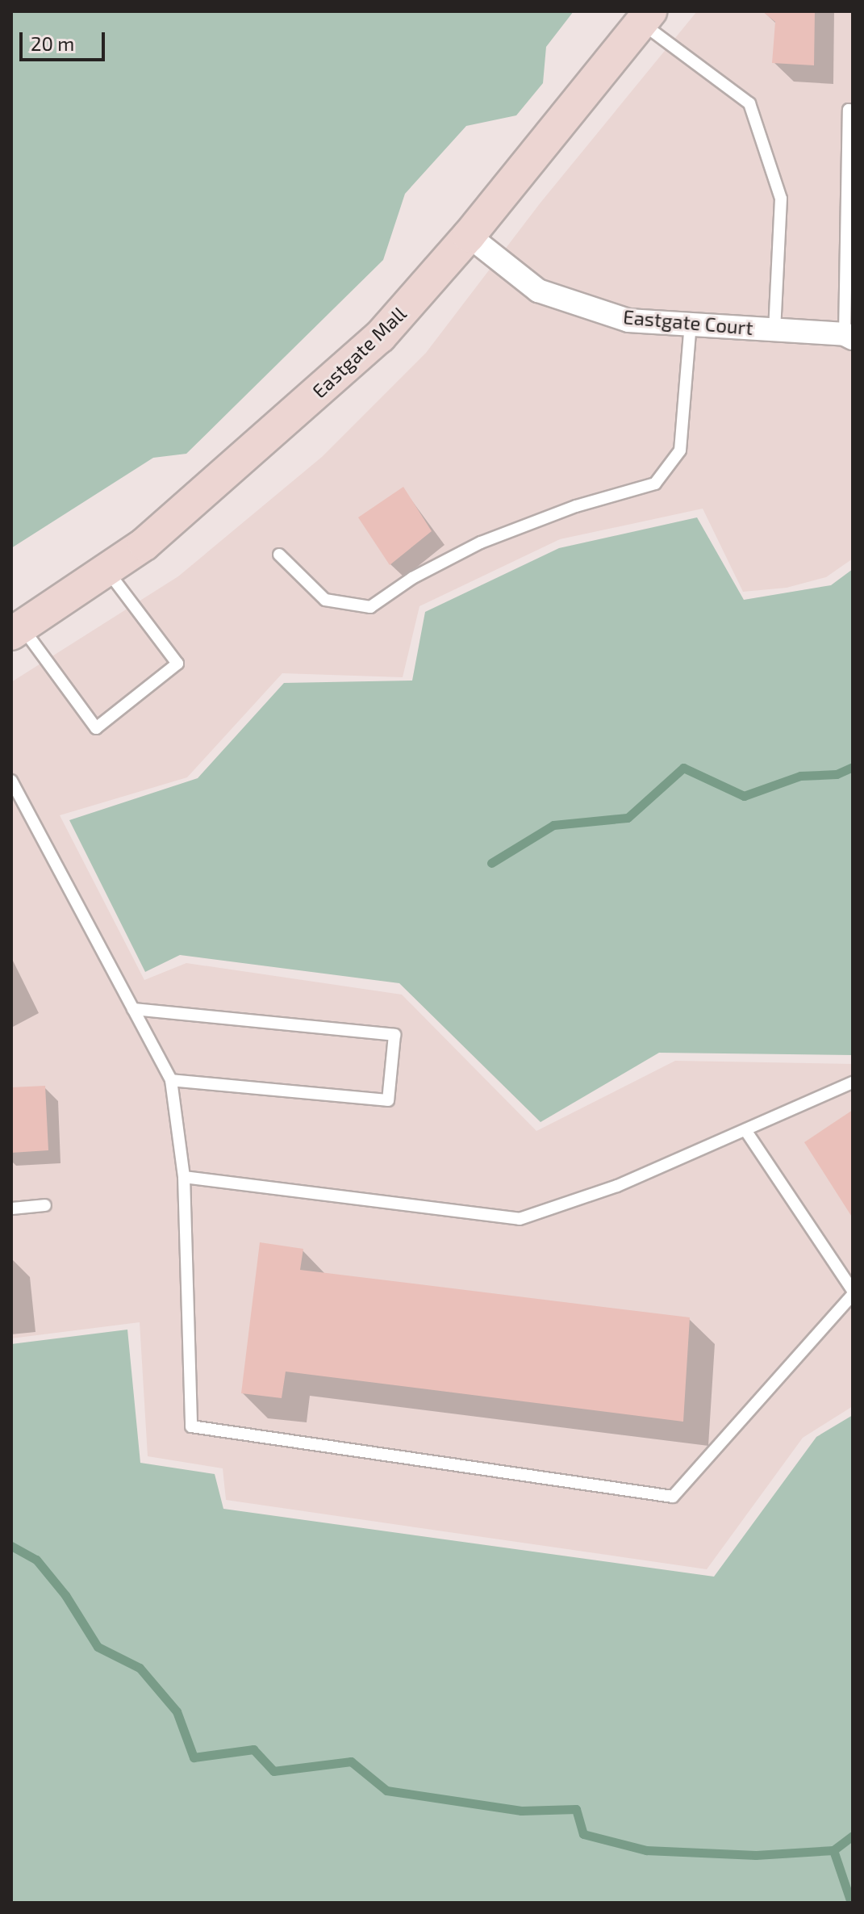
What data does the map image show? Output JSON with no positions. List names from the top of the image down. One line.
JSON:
{"streets":{"main road":["Eastgate Mall"],"street":["Eastgate Court"]},"crossings":[["Eastgate Court","Eastgate Mall"]],"scale_bar":"20 m"}
